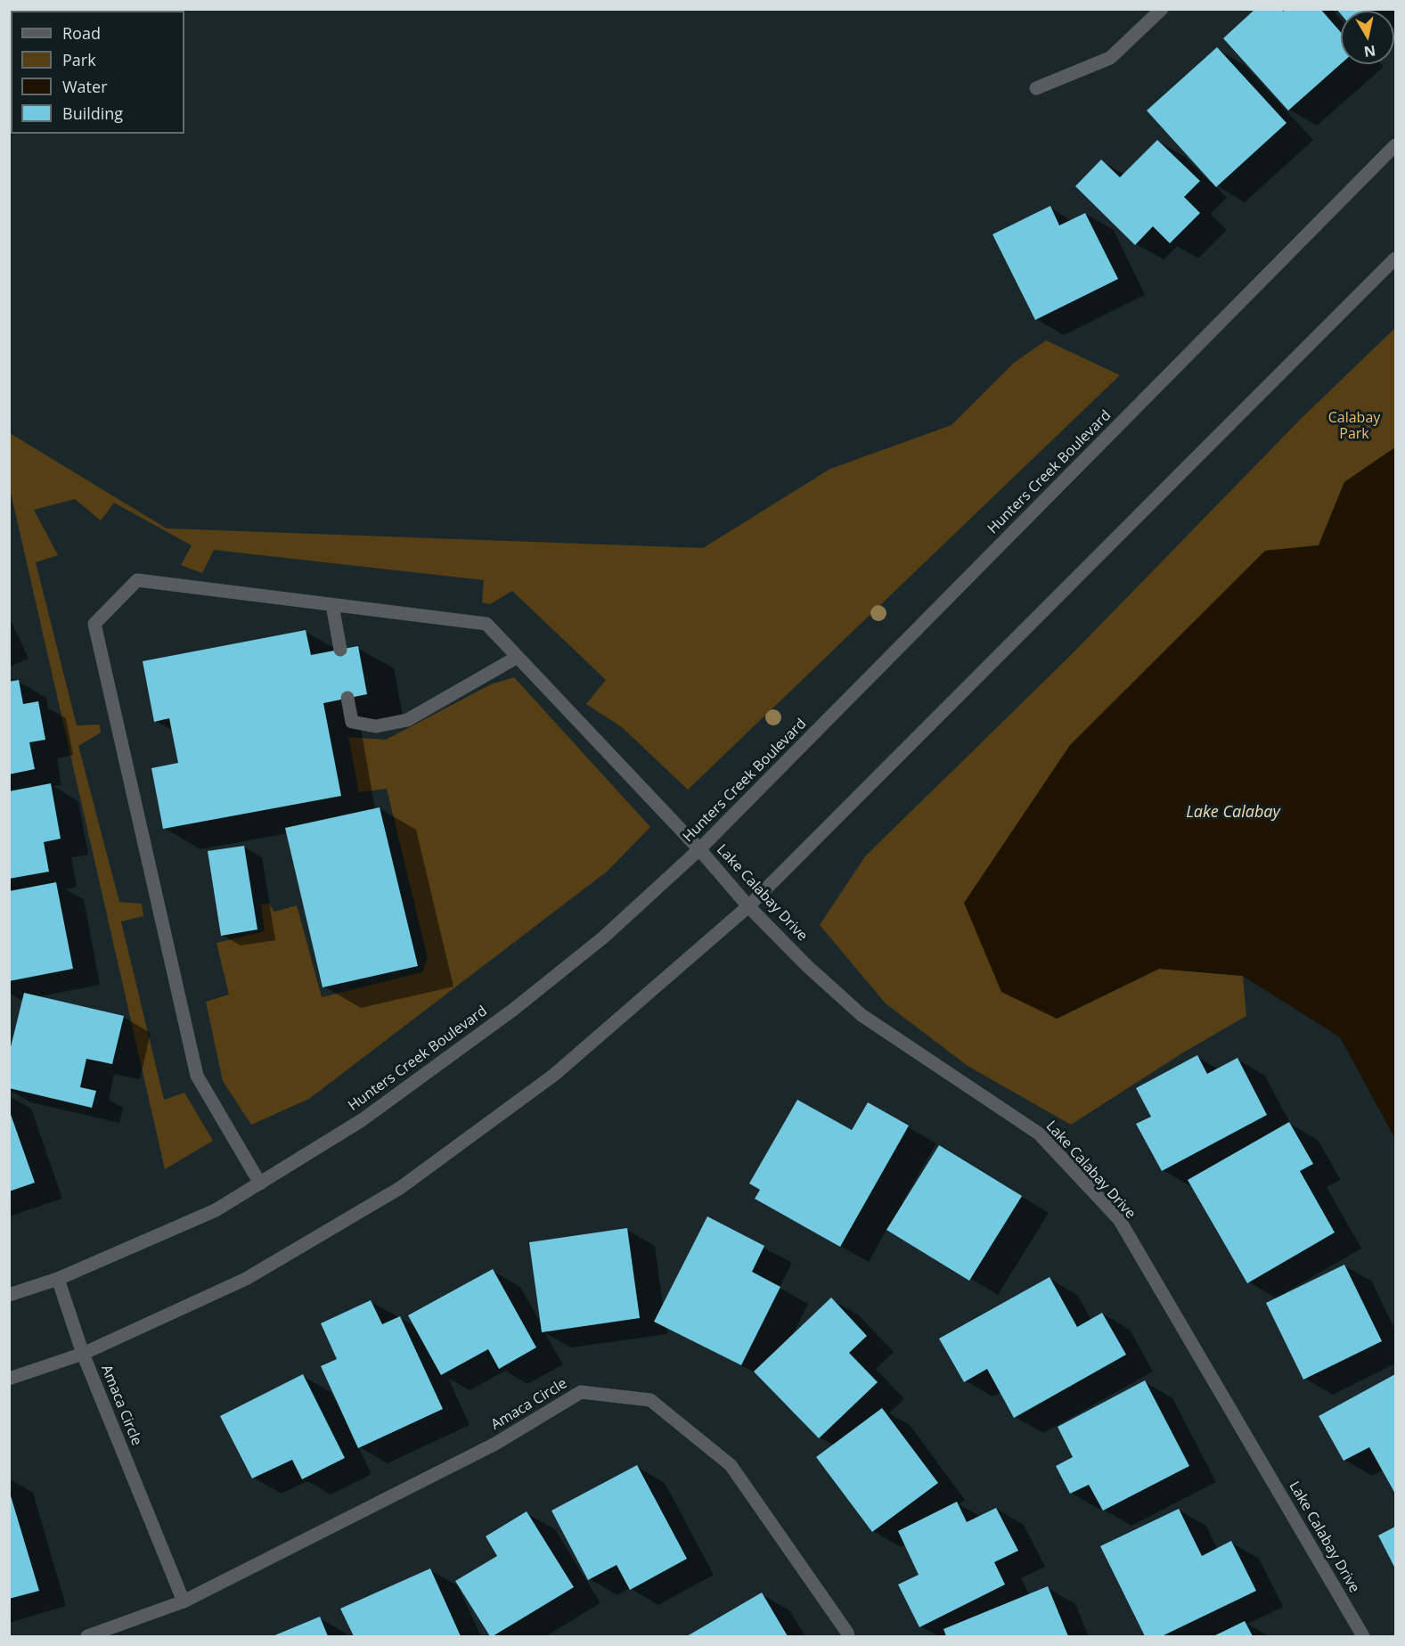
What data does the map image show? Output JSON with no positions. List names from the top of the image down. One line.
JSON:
{"streets":{"street":["Hunters Creek Boulevard","Lake Calabay Drive","Amaca Circle"]},"crossings":[["Hunters Creek Boulevard","Lake Calabay Drive"],["Hunters Creek Boulevard","Amaca Circle"]],"water":["Lake Calabay"],"parks":["Calabay Park"],"legend":["Road","Park","Water","Building"],"north":"bottom"}
